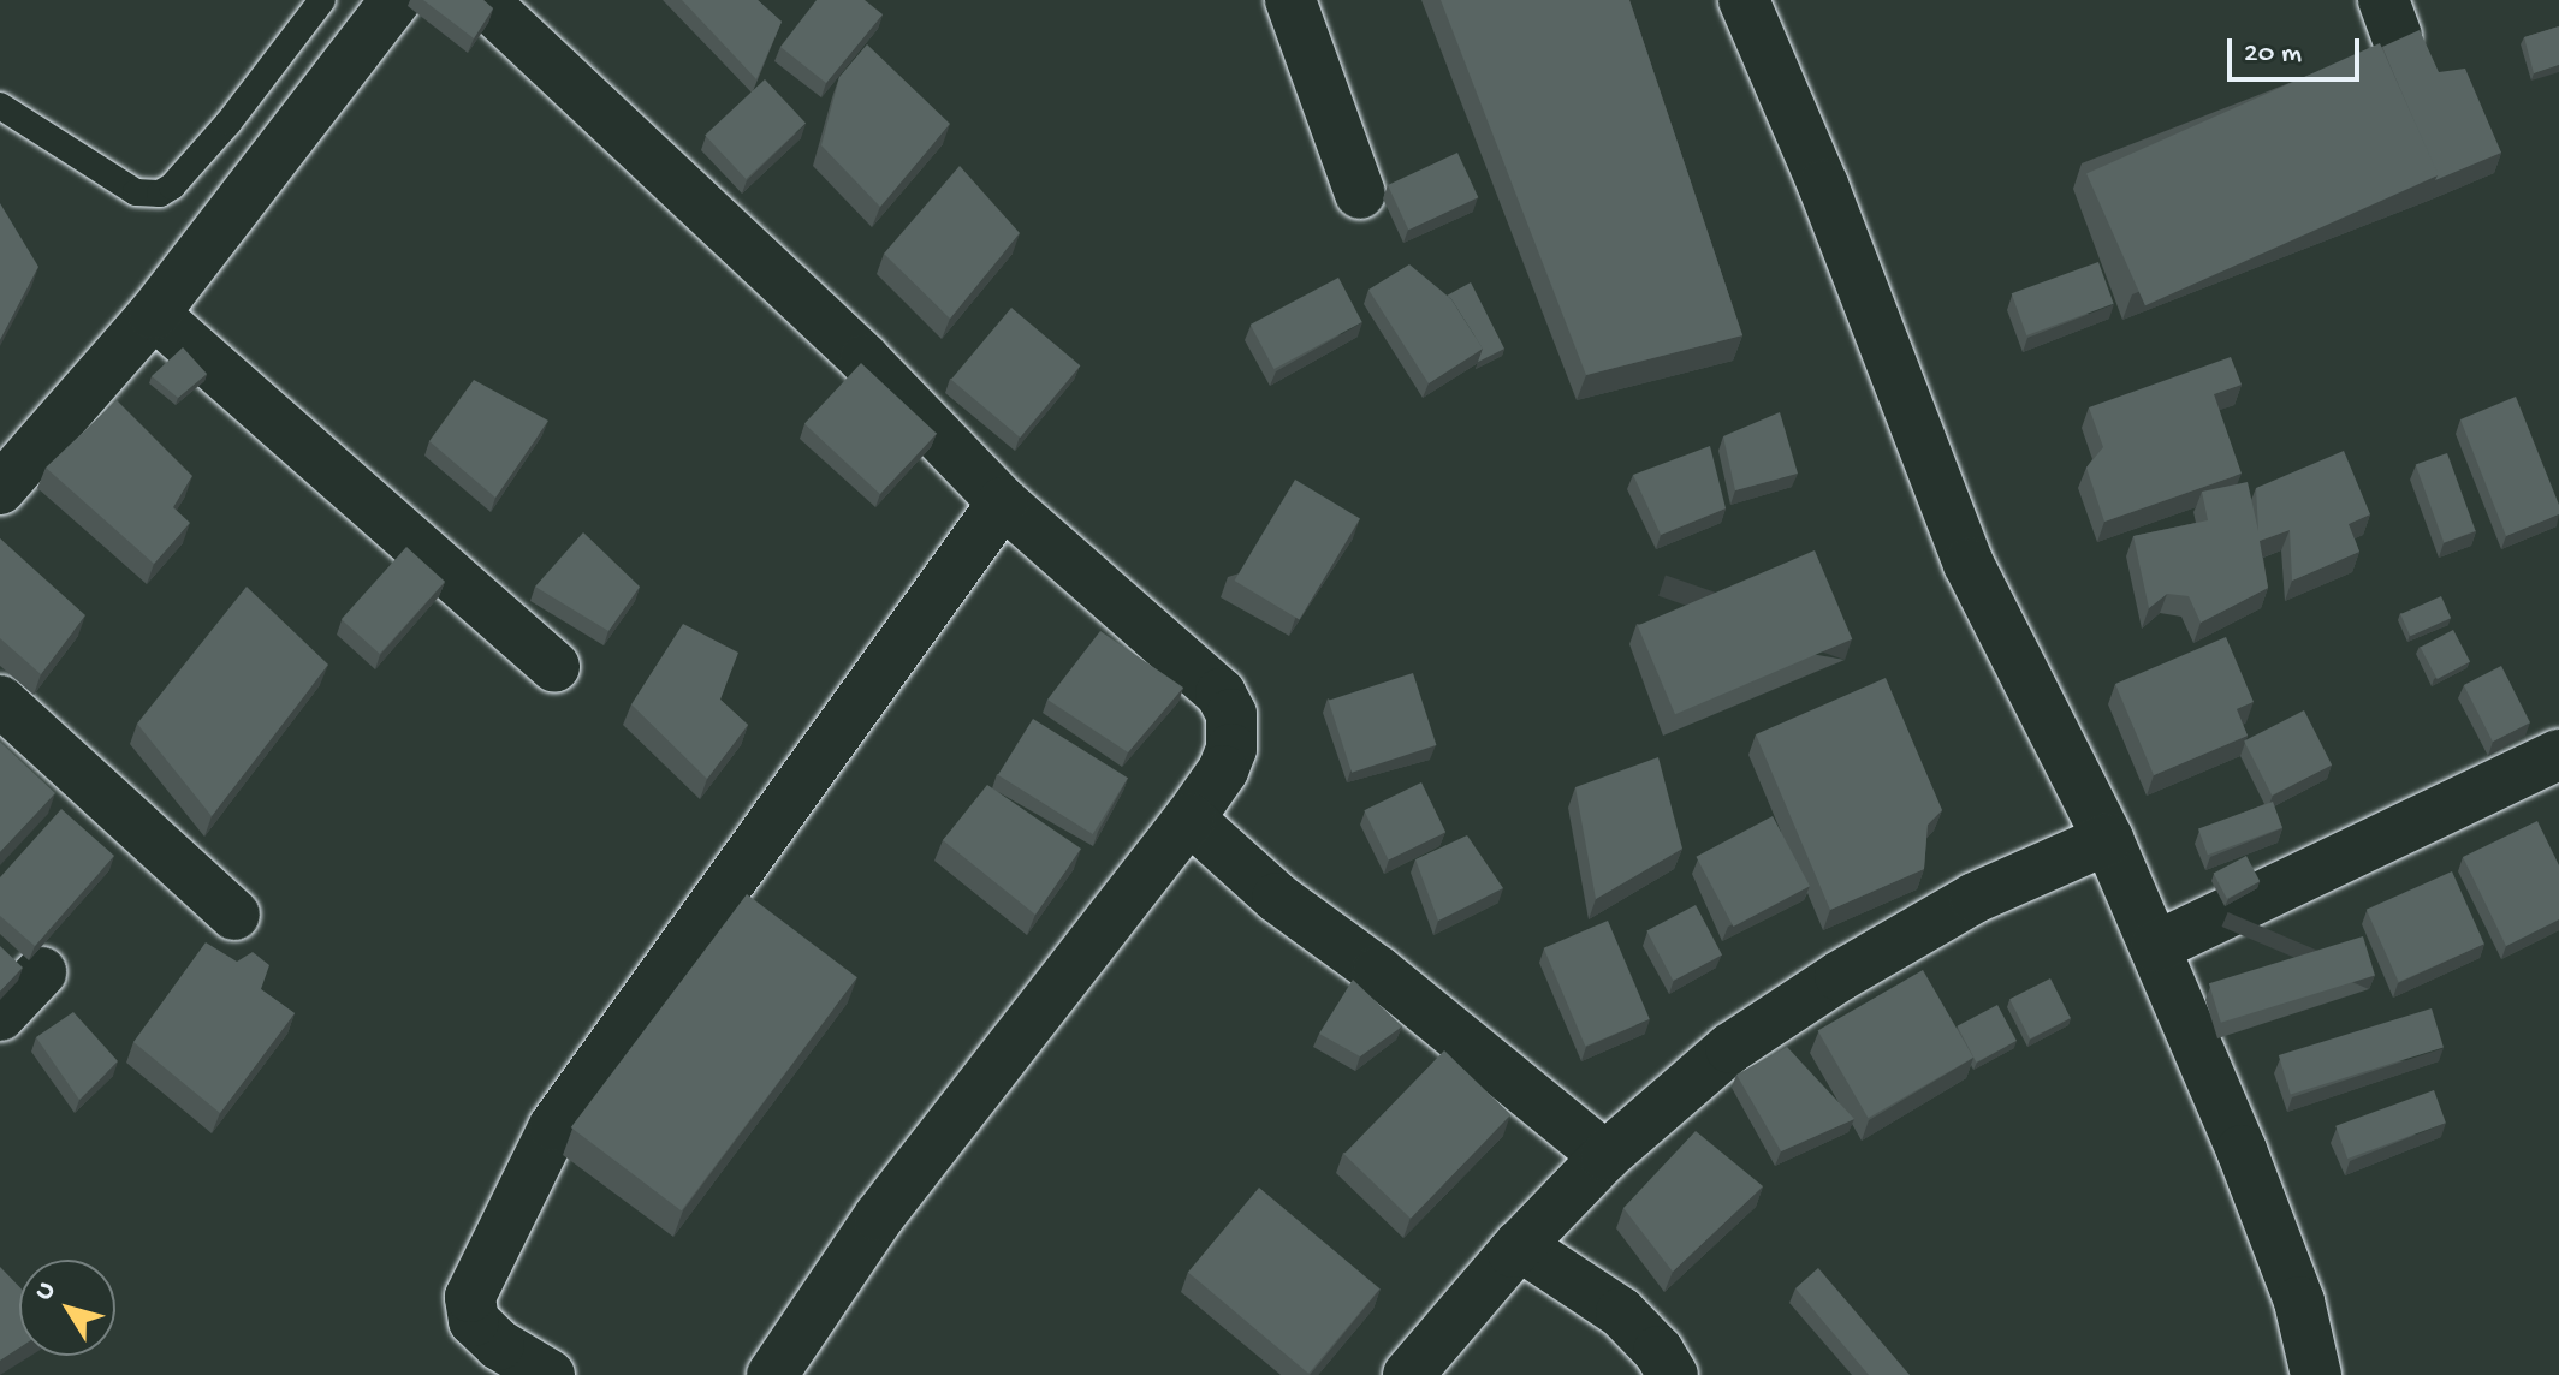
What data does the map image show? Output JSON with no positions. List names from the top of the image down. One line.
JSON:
{"scale_bar":"20 m","north":"top left"}
